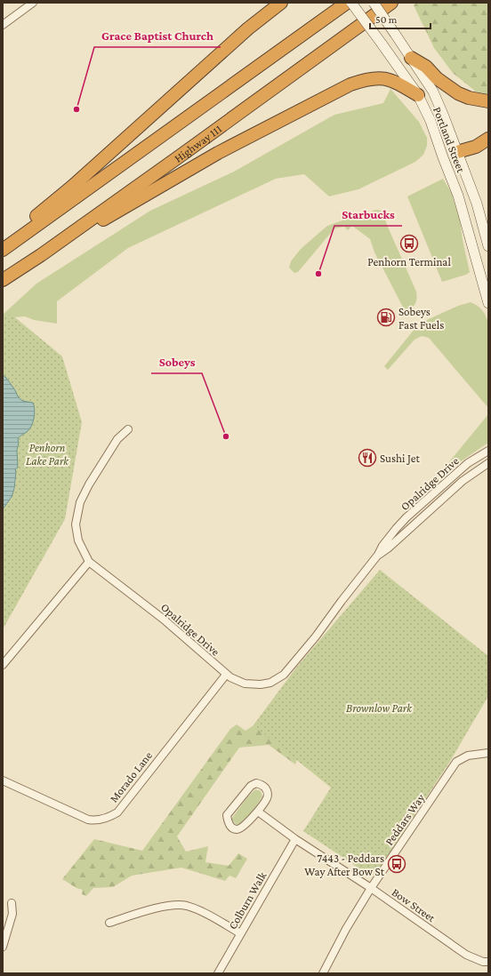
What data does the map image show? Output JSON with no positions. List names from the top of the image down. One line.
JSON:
{"streets":{"highway":["Highway 111"],"main road":["Portland Street"],"street":["Opalridge Drive","Morado Lane","Peddars Way","Colburn Walk","Bow Street"]},"crossings":[["Opalridge Drive","Morado Lane"],["Peddars Way","Bow Street"],["Colburn Walk","Bow Street"]],"parks":["Penhorn Lake Park","Brownlow Park"],"places":{"other":["Grace Baptist Church","Starbucks","Sobeys"],"bus stop":["Penhorn Terminal","7443 - Peddars Way After Bow St"],"fuel station":["Sobeys Fast Fuels"],"restaurant":["Sushi Jet"]},"scale_bar":"50 m"}
